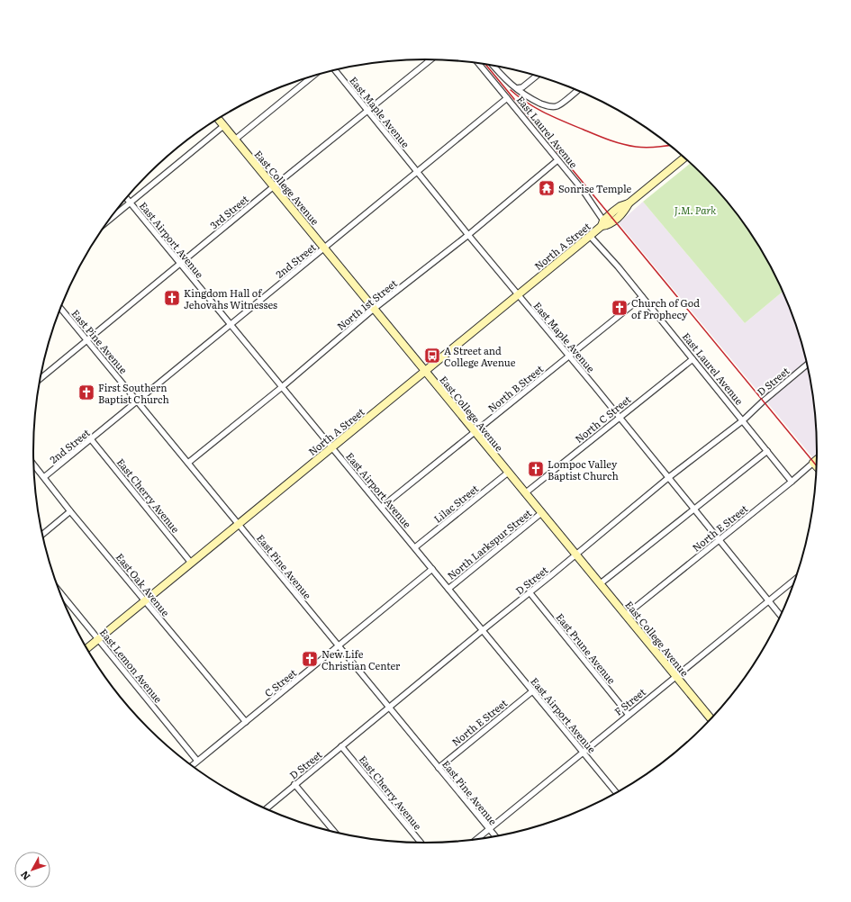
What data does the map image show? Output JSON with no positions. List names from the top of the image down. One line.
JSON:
{"streets":{"street":["East Maple Avenue","East Laurel Avenue","East College Avenue","3rd Street","East Airport Avenue","North A Street","2nd Street","North 1st Street","East Pine Avenue","D Street","North B Street","North C Street","East Cherry Avenue","Lilac Street","North E Street","North Larkspur Street","East Oak Avenue","East Prune Avenue","East Lemon Avenue","C Street","F Street"]},"crossings":[["East Maple Avenue","3rd Street"],["East Maple Avenue","North A Street"],["East Maple Avenue","2nd Street"],["East Maple Avenue","North 1st Street"],["East Maple Avenue","D Street"],["East Maple Avenue","North B Street"],["East Maple Avenue","North C Street"],["East Maple Avenue","North E Street"],["East Maple Avenue","F Street"],["East Laurel Avenue","North A Street"],["East Laurel Avenue","2nd Street"],["East Laurel Avenue","North 1st Street"],["East Laurel Avenue","D Street"],["East Laurel Avenue","North B Street"],["East Laurel Avenue","North C Street"],["East Laurel Avenue","North E Street"],["East College Avenue","3rd Street"],["East College Avenue","North A Street"],["East College Avenue","2nd Street"],["East College Avenue","North 1st Street"],["East College Avenue","D Street"],["East College Avenue","North B Street"],["East College Avenue","North C Street"],["East College Avenue","Lilac Street"],["East College Avenue","North E Street"],["East College Avenue","North Larkspur Street"],["East College Avenue","F Street"],["3rd Street","East Airport Avenue"],["3rd Street","East Pine Avenue"],["East Airport Avenue","North A Street"],["East Airport Avenue","2nd Street"],["East Airport Avenue","North 1st Street"],["East Airport Avenue","D Street"],["East Airport Avenue","North B Street"],["East Airport Avenue","Lilac Street"],["East Airport Avenue","North E Street"],["East Airport Avenue","North Larkspur Street"],["East Airport Avenue","C Street"],["East Airport Avenue","F Street"],["North A Street","East Pine Avenue"],["North A Street","East Cherry Avenue"],["North A Street","East Oak Avenue"],["North A Street","East Lemon Avenue"],["2nd Street","East Pine Avenue"],["2nd Street","East Cherry Avenue"],["2nd Street","East Oak Avenue"],["North 1st Street","East Pine Avenue"],["East Pine Avenue","D Street"],["East Pine Avenue","North E Street"],["East Pine Avenue","C Street"],["East Pine Avenue","F Street"],["D Street","East Cherry Avenue"],["D Street","East Prune Avenue"],["East Oak Avenue","C Street"],["East Prune Avenue","F Street"],["East Lemon Avenue","C Street"]],"parks":["J.M. Park"],"places":{"temple":["Sonrise Temple"],"church":["Kingdom Hall of Jehovahs Witnesses","Church of God of Prophecy","First Southern Baptist Church","Lompoc Valley Baptist Church","New Life Christian Center"],"bus stop":["A Street and College Avenue"]},"north":"bottom left"}
